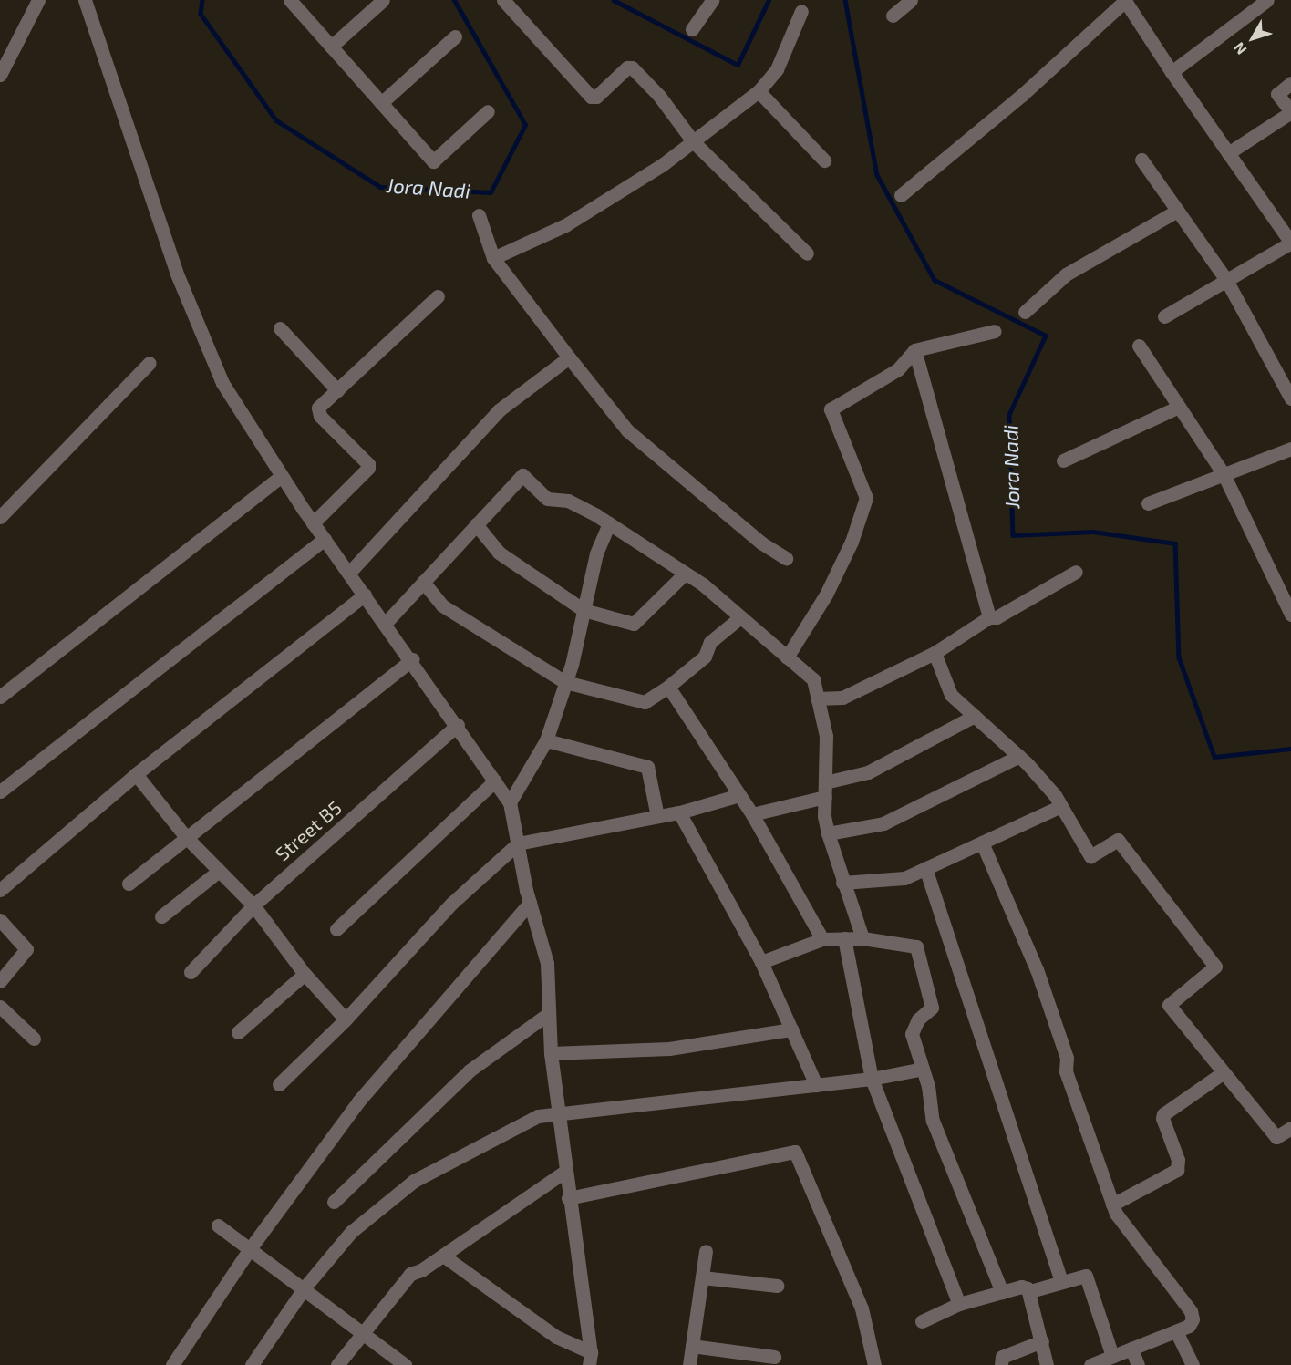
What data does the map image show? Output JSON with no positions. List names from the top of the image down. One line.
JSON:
{"streets":{"street":["Street B5"]},"water":["Jora Nadi"],"north":"bottom left"}
